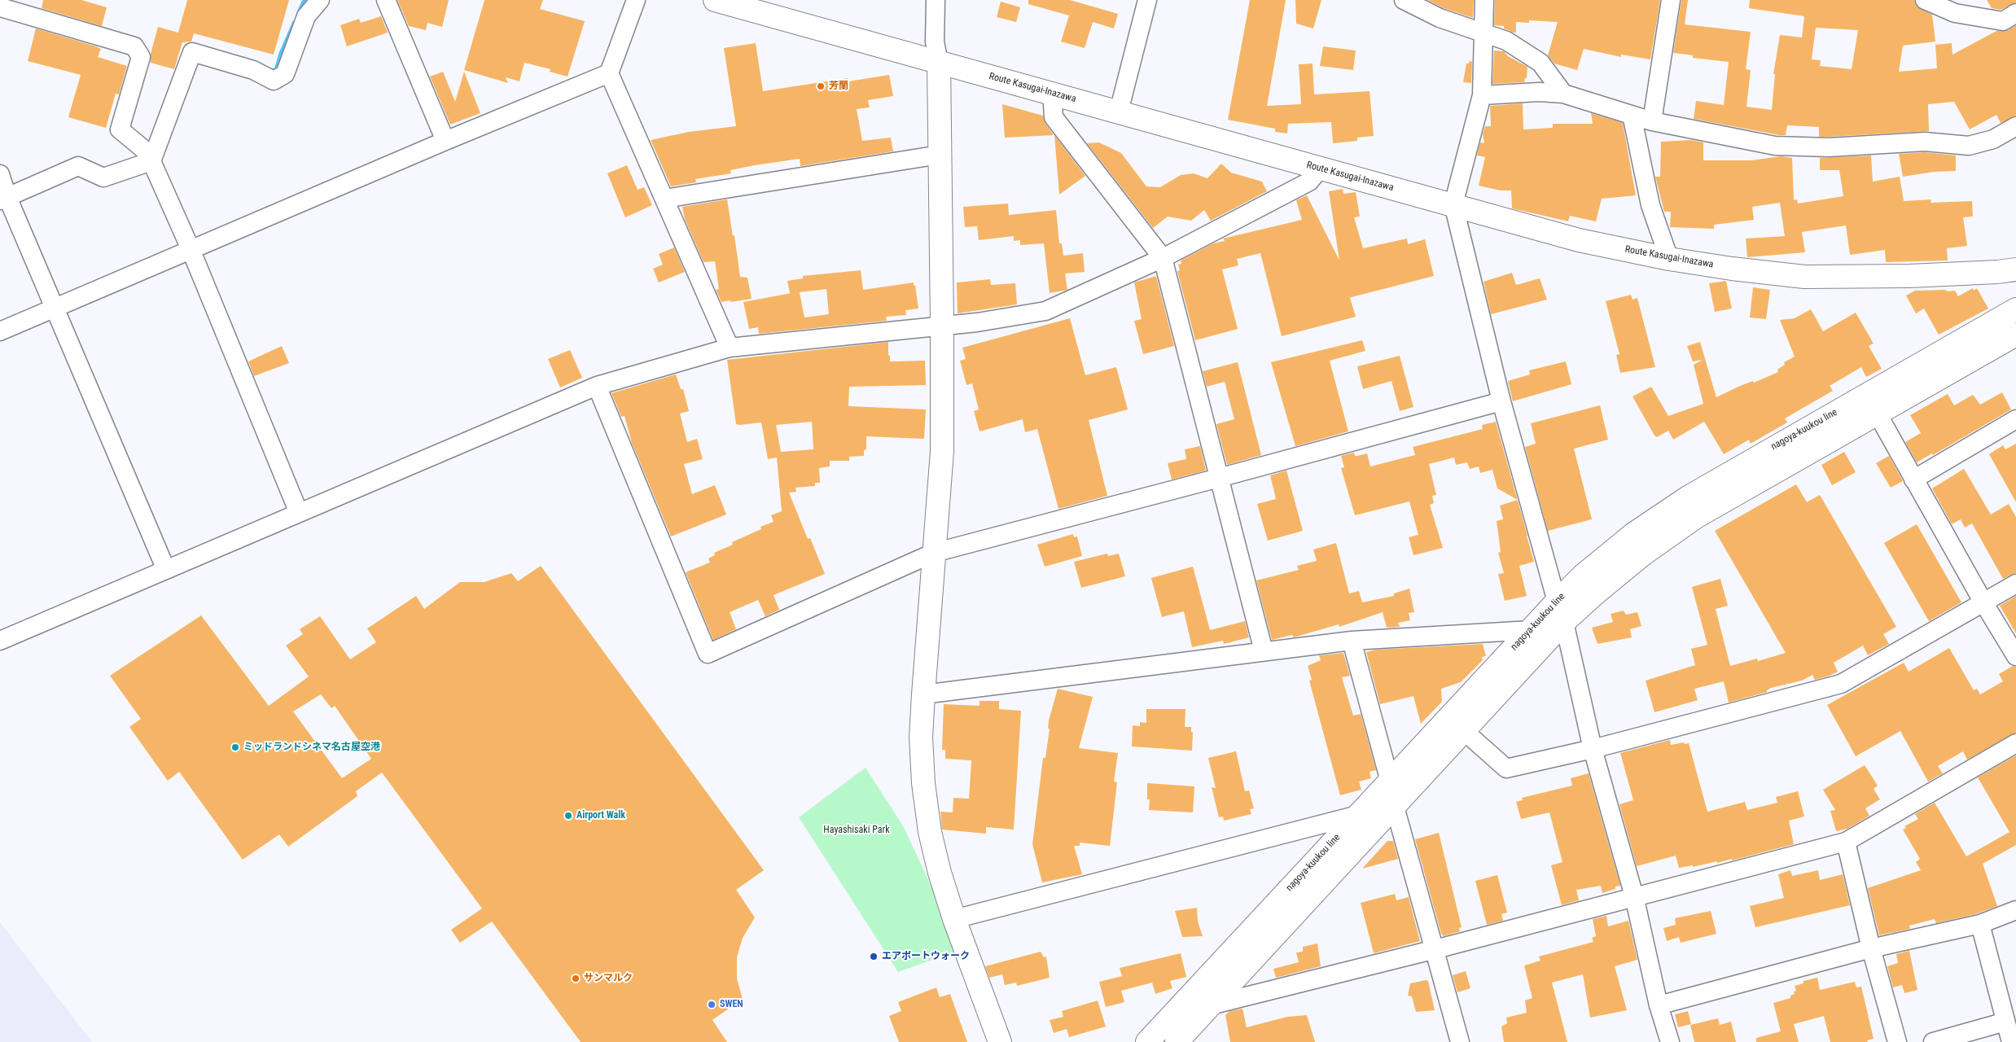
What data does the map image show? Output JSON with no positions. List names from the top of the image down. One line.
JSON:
{"streets":{"main road":["Route Kasugai-Inazawa","nagoya-kuukou line"]},"parks":["Hayashisaki Park"],"places":["芳蘭","ミッドランドシネマ名古屋空港","Airport Walk","エアポートウォーク","サンマルク","SWEN"]}
